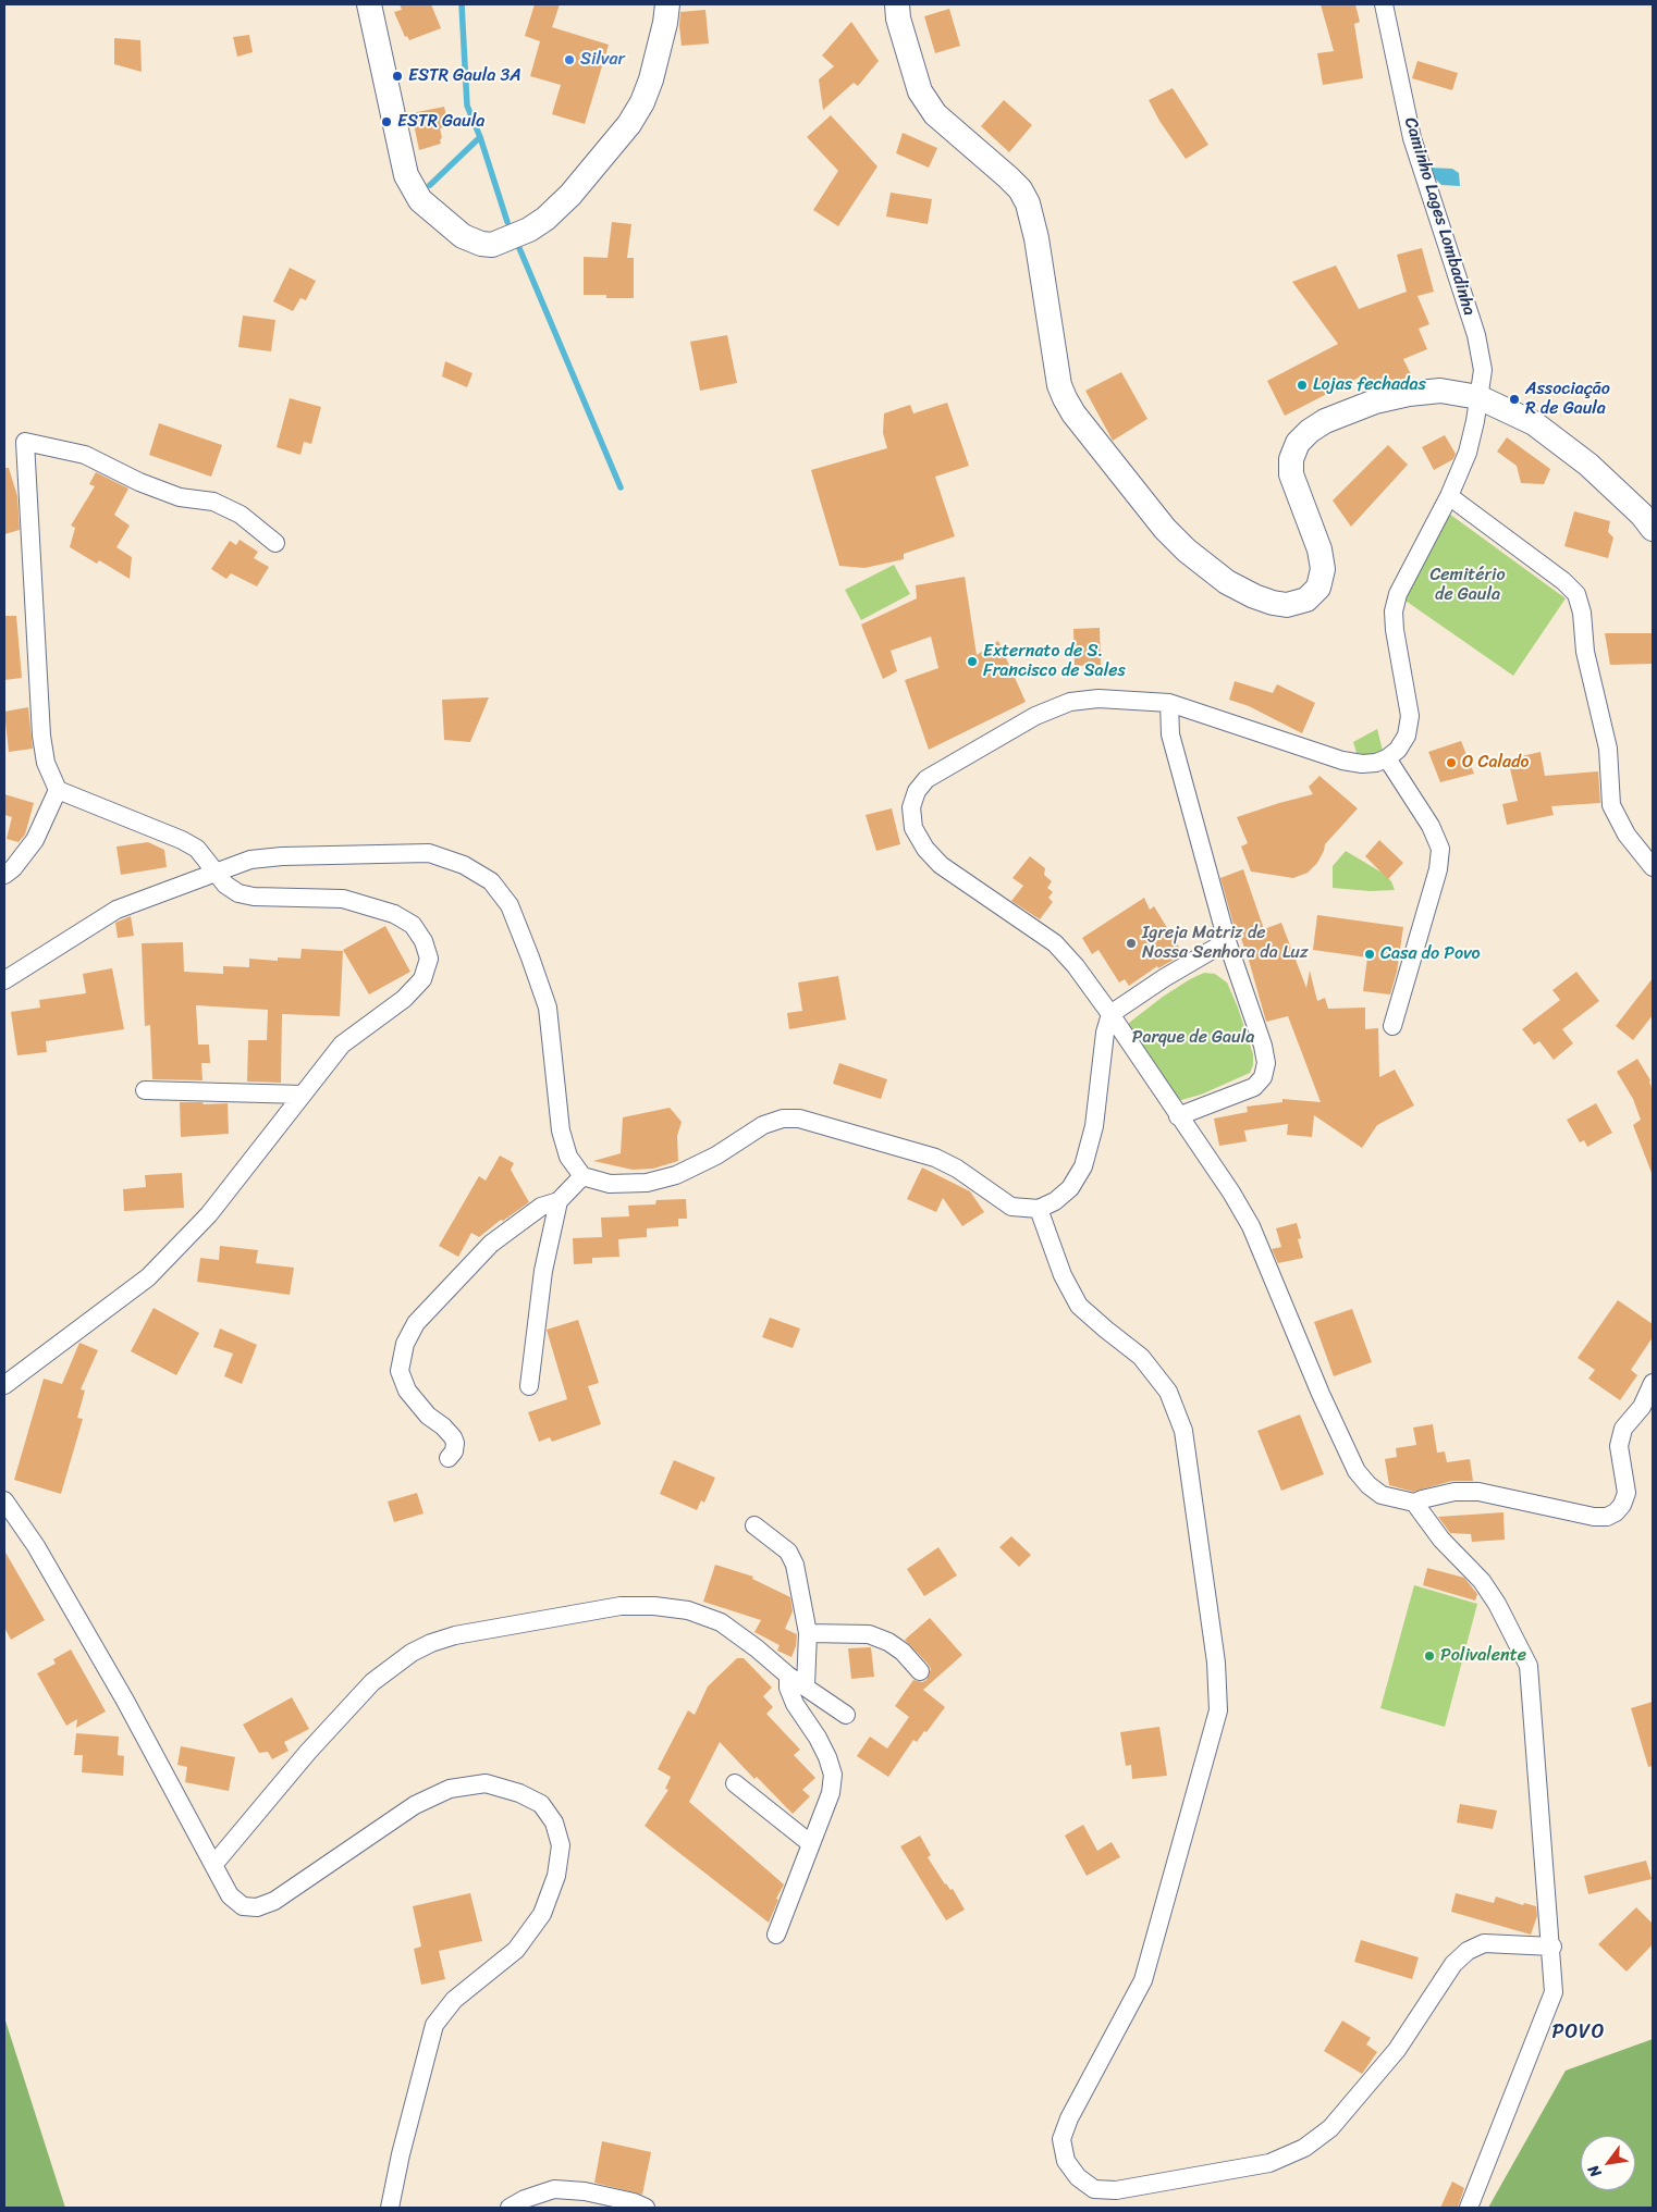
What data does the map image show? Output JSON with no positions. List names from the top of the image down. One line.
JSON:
{"streets":{"street":["Caminho Lages Lombadinha"]},"districts":["POVO"],"parks":["Cemitério de Gaula","Parque de Gaula"],"places":["Silvar","ESTR Gaula 3A","ESTR Gaula","Lojas fechadas","Associação R de Gaula","Externato de S. Francisco de Sales","O Calado","Igreja Matriz de Nossa Senhora da Luz","Casa do Povo","Polivalente"],"north":"bottom left"}
